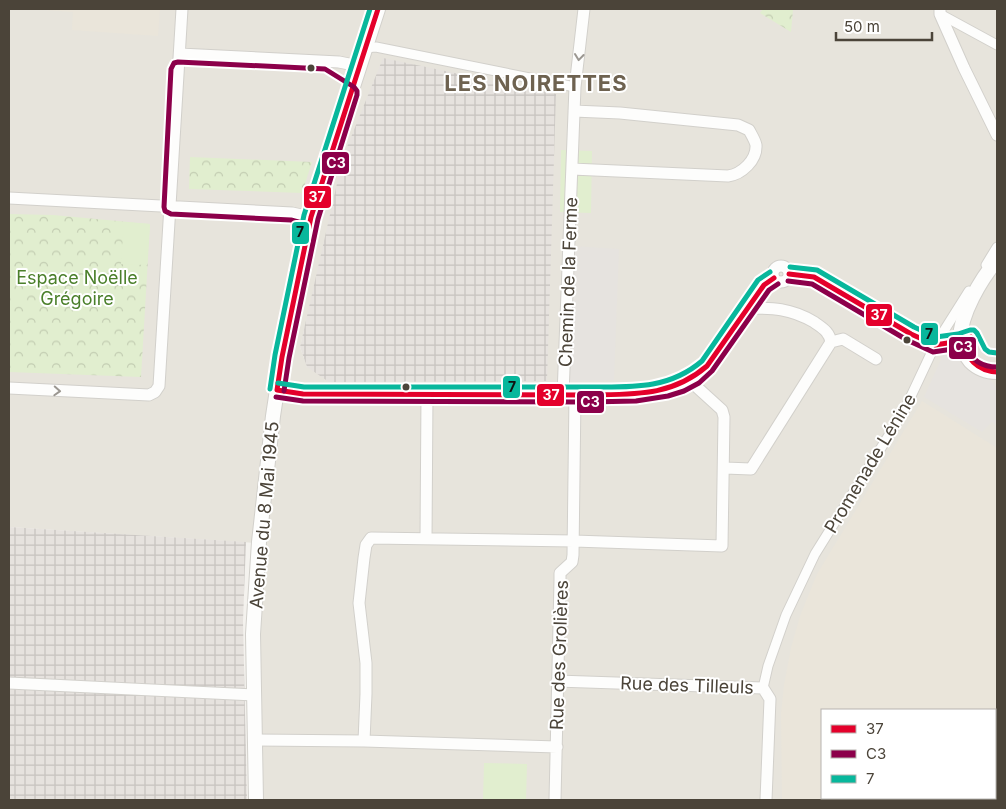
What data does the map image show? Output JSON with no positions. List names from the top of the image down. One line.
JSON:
{"streets":{"street":["Chemin de la Ferme","Promenade Lénine","Avenue du 8 Mai 1945","Rue des Grolières","Rue des Tilleuls"]},"crossings":[["Promenade Lénine","Rue des Tilleuls"],["Rue des Grolières","Rue des Tilleuls"]],"districts":["LES NOIRETTES"],"parks":["Espace Noëlle Grégoire"],"lines":["transit line 37","transit line 7","transit line C3"],"legend":["37","C3","7"],"scale_bar":"50 m"}
